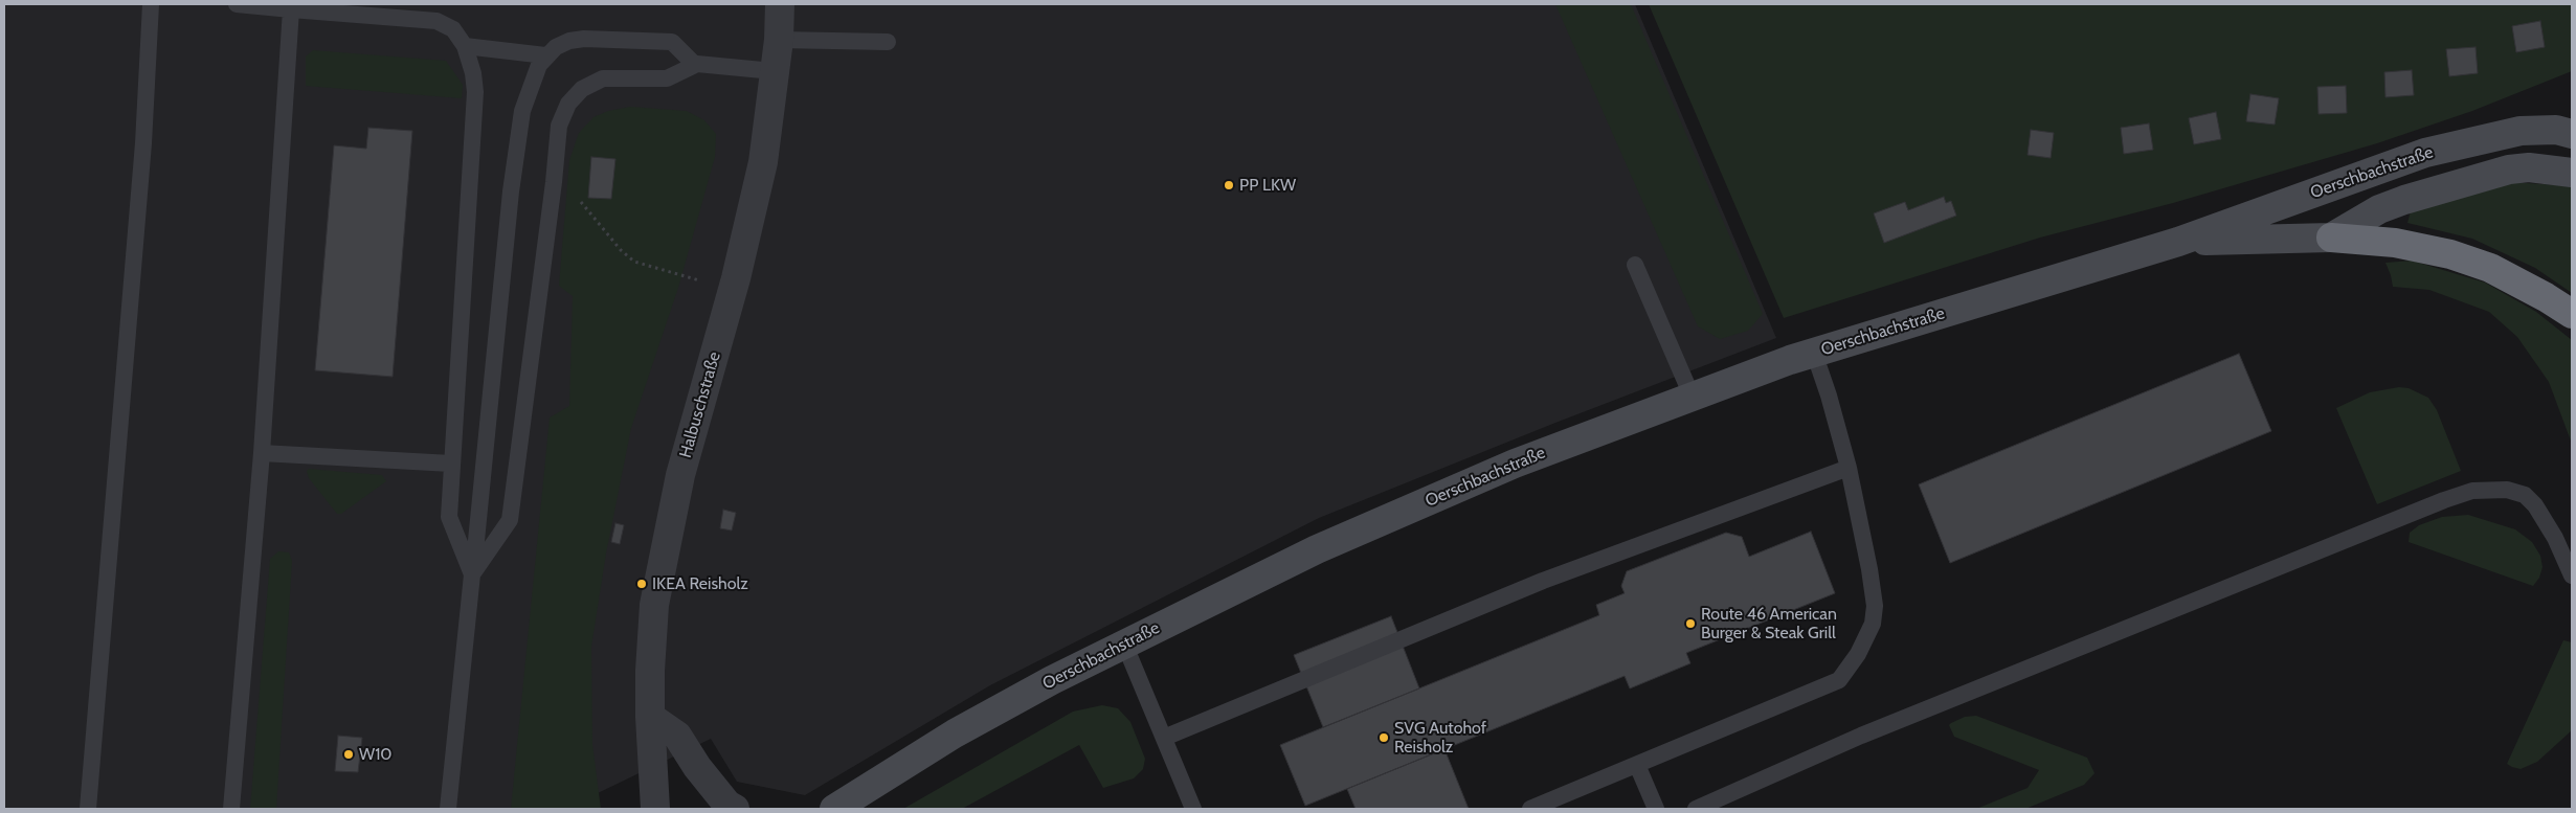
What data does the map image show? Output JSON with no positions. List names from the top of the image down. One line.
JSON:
{"streets":{"main road":["Oerschbachstraße"],"street":["Halbuschstraße"]},"places":["PP LKW","IKEA Reisholz","Route 46 American Burger & Steak Grill","SVG Autohof Reisholz","W10"]}
